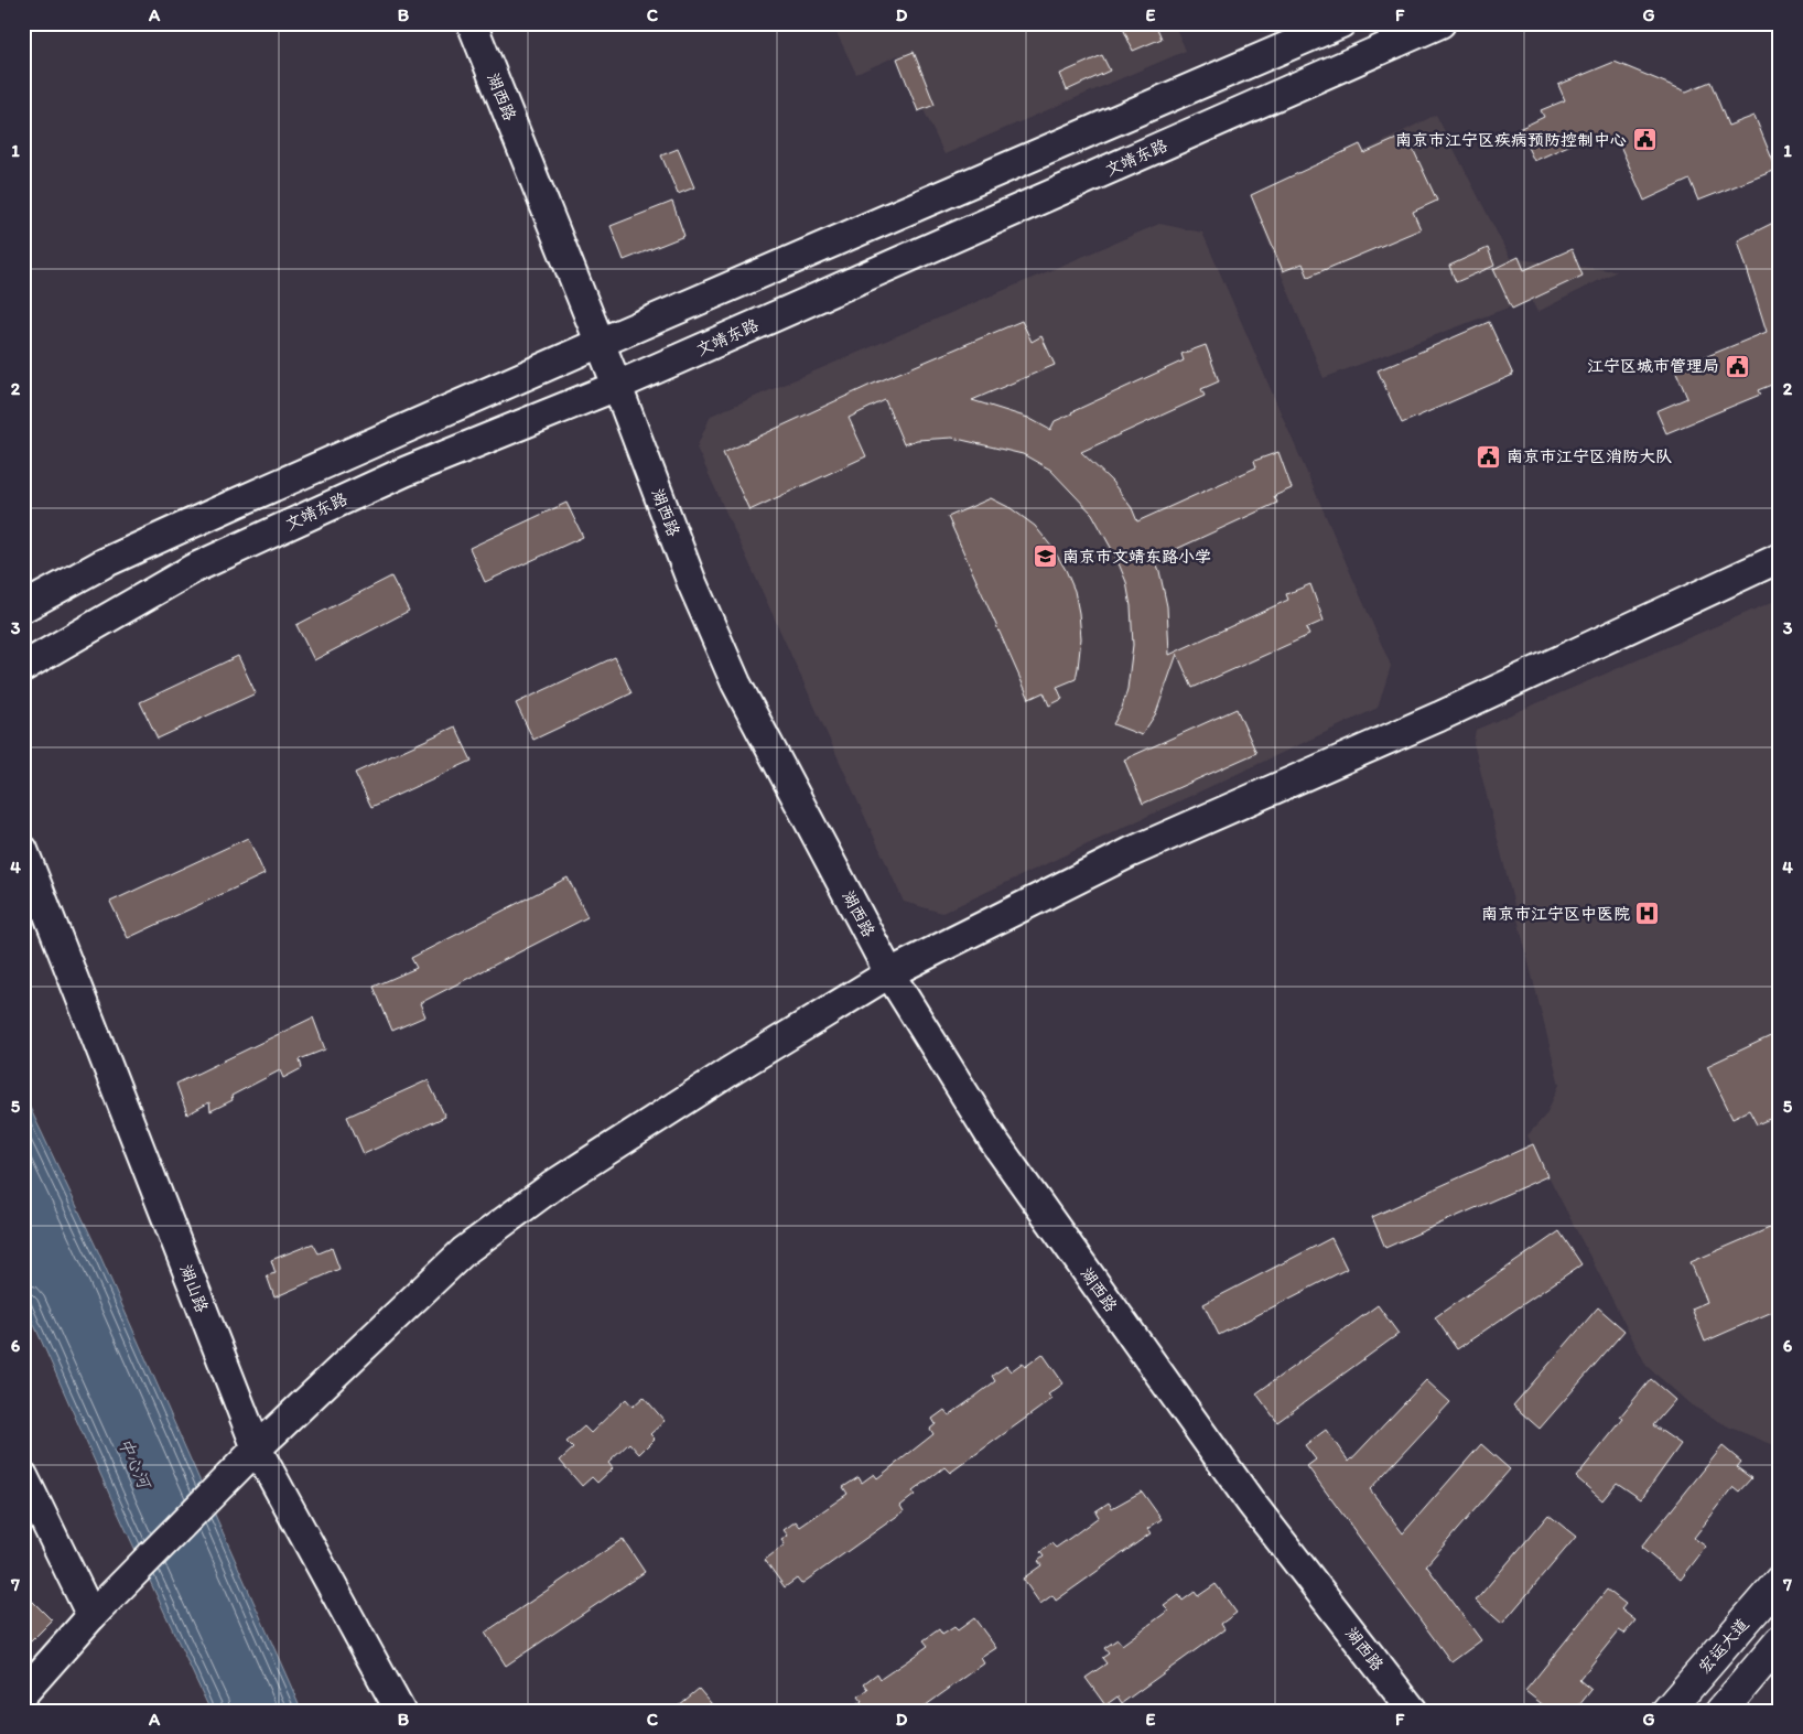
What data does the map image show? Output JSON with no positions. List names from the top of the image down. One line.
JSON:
{"streets":{"main road":["湖西路","文靖东路","湖山路","宏运大道"]},"crossings":[["湖西路","文靖东路"]],"water":["中心河"],"places":{"public building":["南京市江宁区疾病预防控制中心","江宁区城市管理局","南京市江宁区消防大队"],"school or university":["南京市文靖东路小学"],"hospital":["南京市江宁区中医院"]},"grid":{"columns":["A","B","C","D","E","F","G"],"rows":["1","2","3","4","5","6","7"]}}
